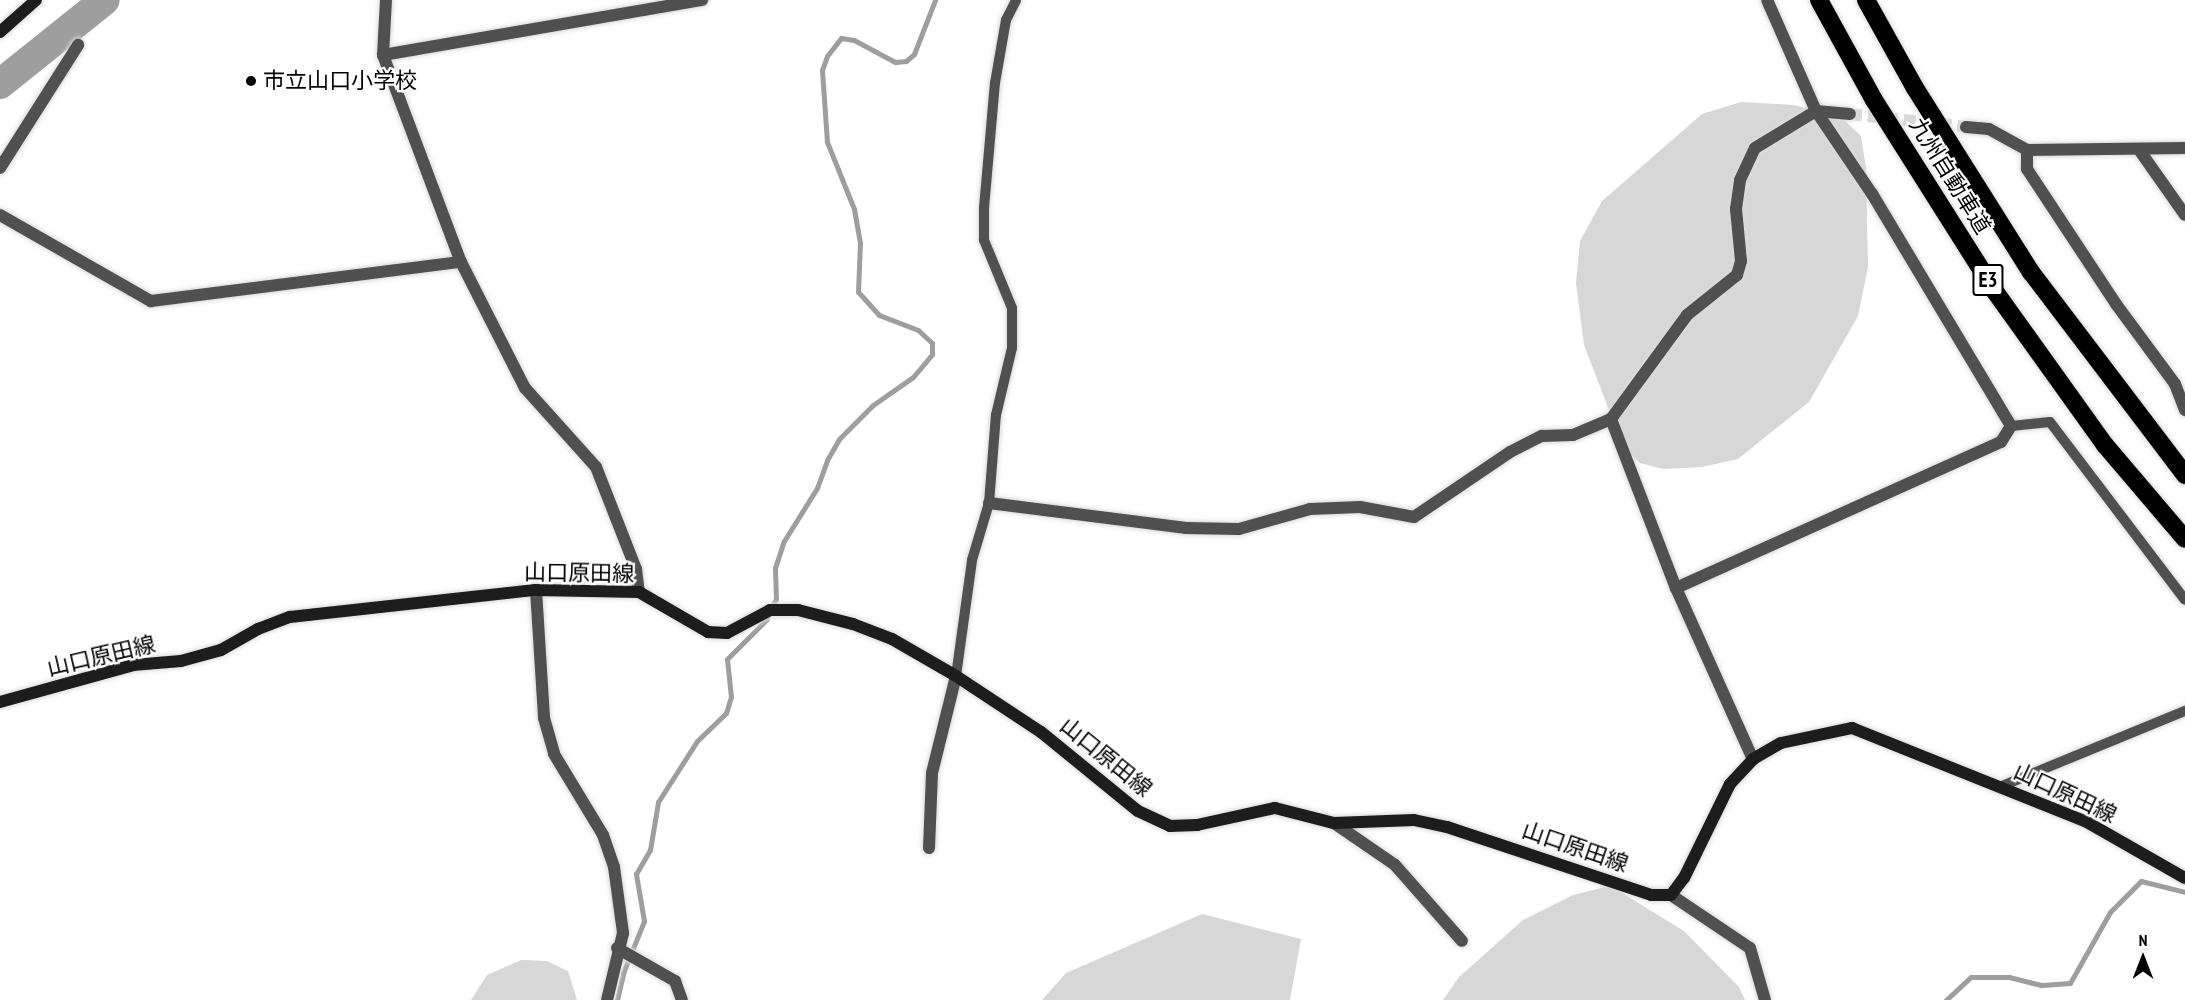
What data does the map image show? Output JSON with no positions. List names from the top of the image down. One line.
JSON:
{"streets":{"highway":["九州自動車道","E3"],"main road":["山口原田線"]},"places":["市立山口小学校"],"north":"top"}
